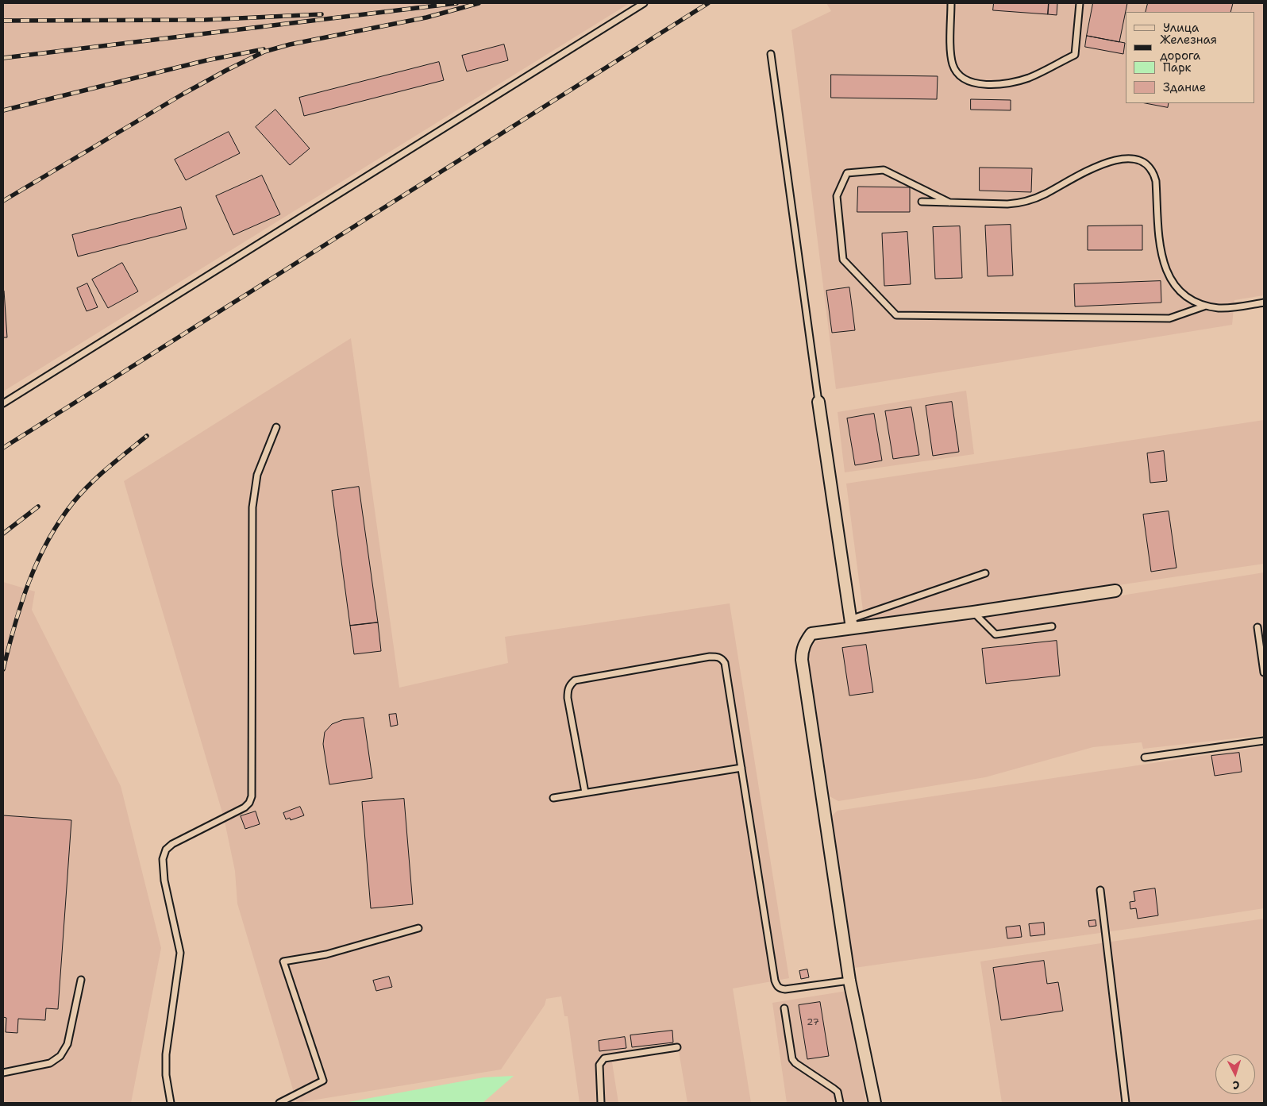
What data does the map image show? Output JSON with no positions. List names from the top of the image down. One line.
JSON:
{"house_numbers":["27"],"legend":["Улица","Железная дорога","Парк","Здание"],"north":"bottom"}
